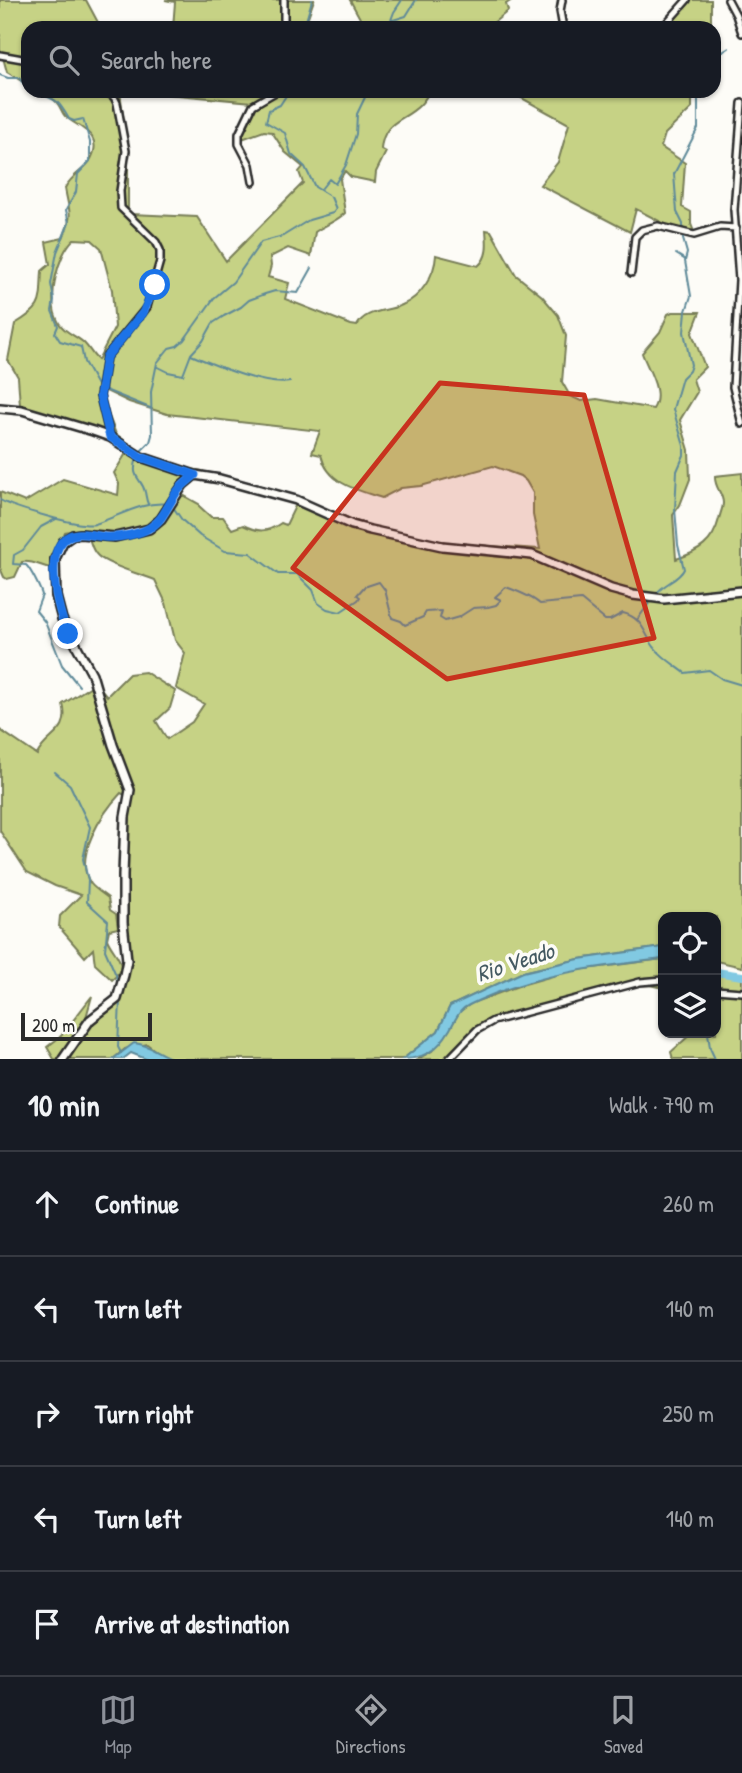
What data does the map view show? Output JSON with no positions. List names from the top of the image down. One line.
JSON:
{"water":["Rio Veado"],"scale_bar":"200 m","page":{"search":"Search here","scale":"200 m","heading":["10 min","Walk · 790 m"],"list":[["Continue","260 m"],["Turn left","140 m"],["Turn right","250 m"],["Turn left","140 m"],"Arrive at destination"],"nav":["Map","Directions","Saved"]}}
